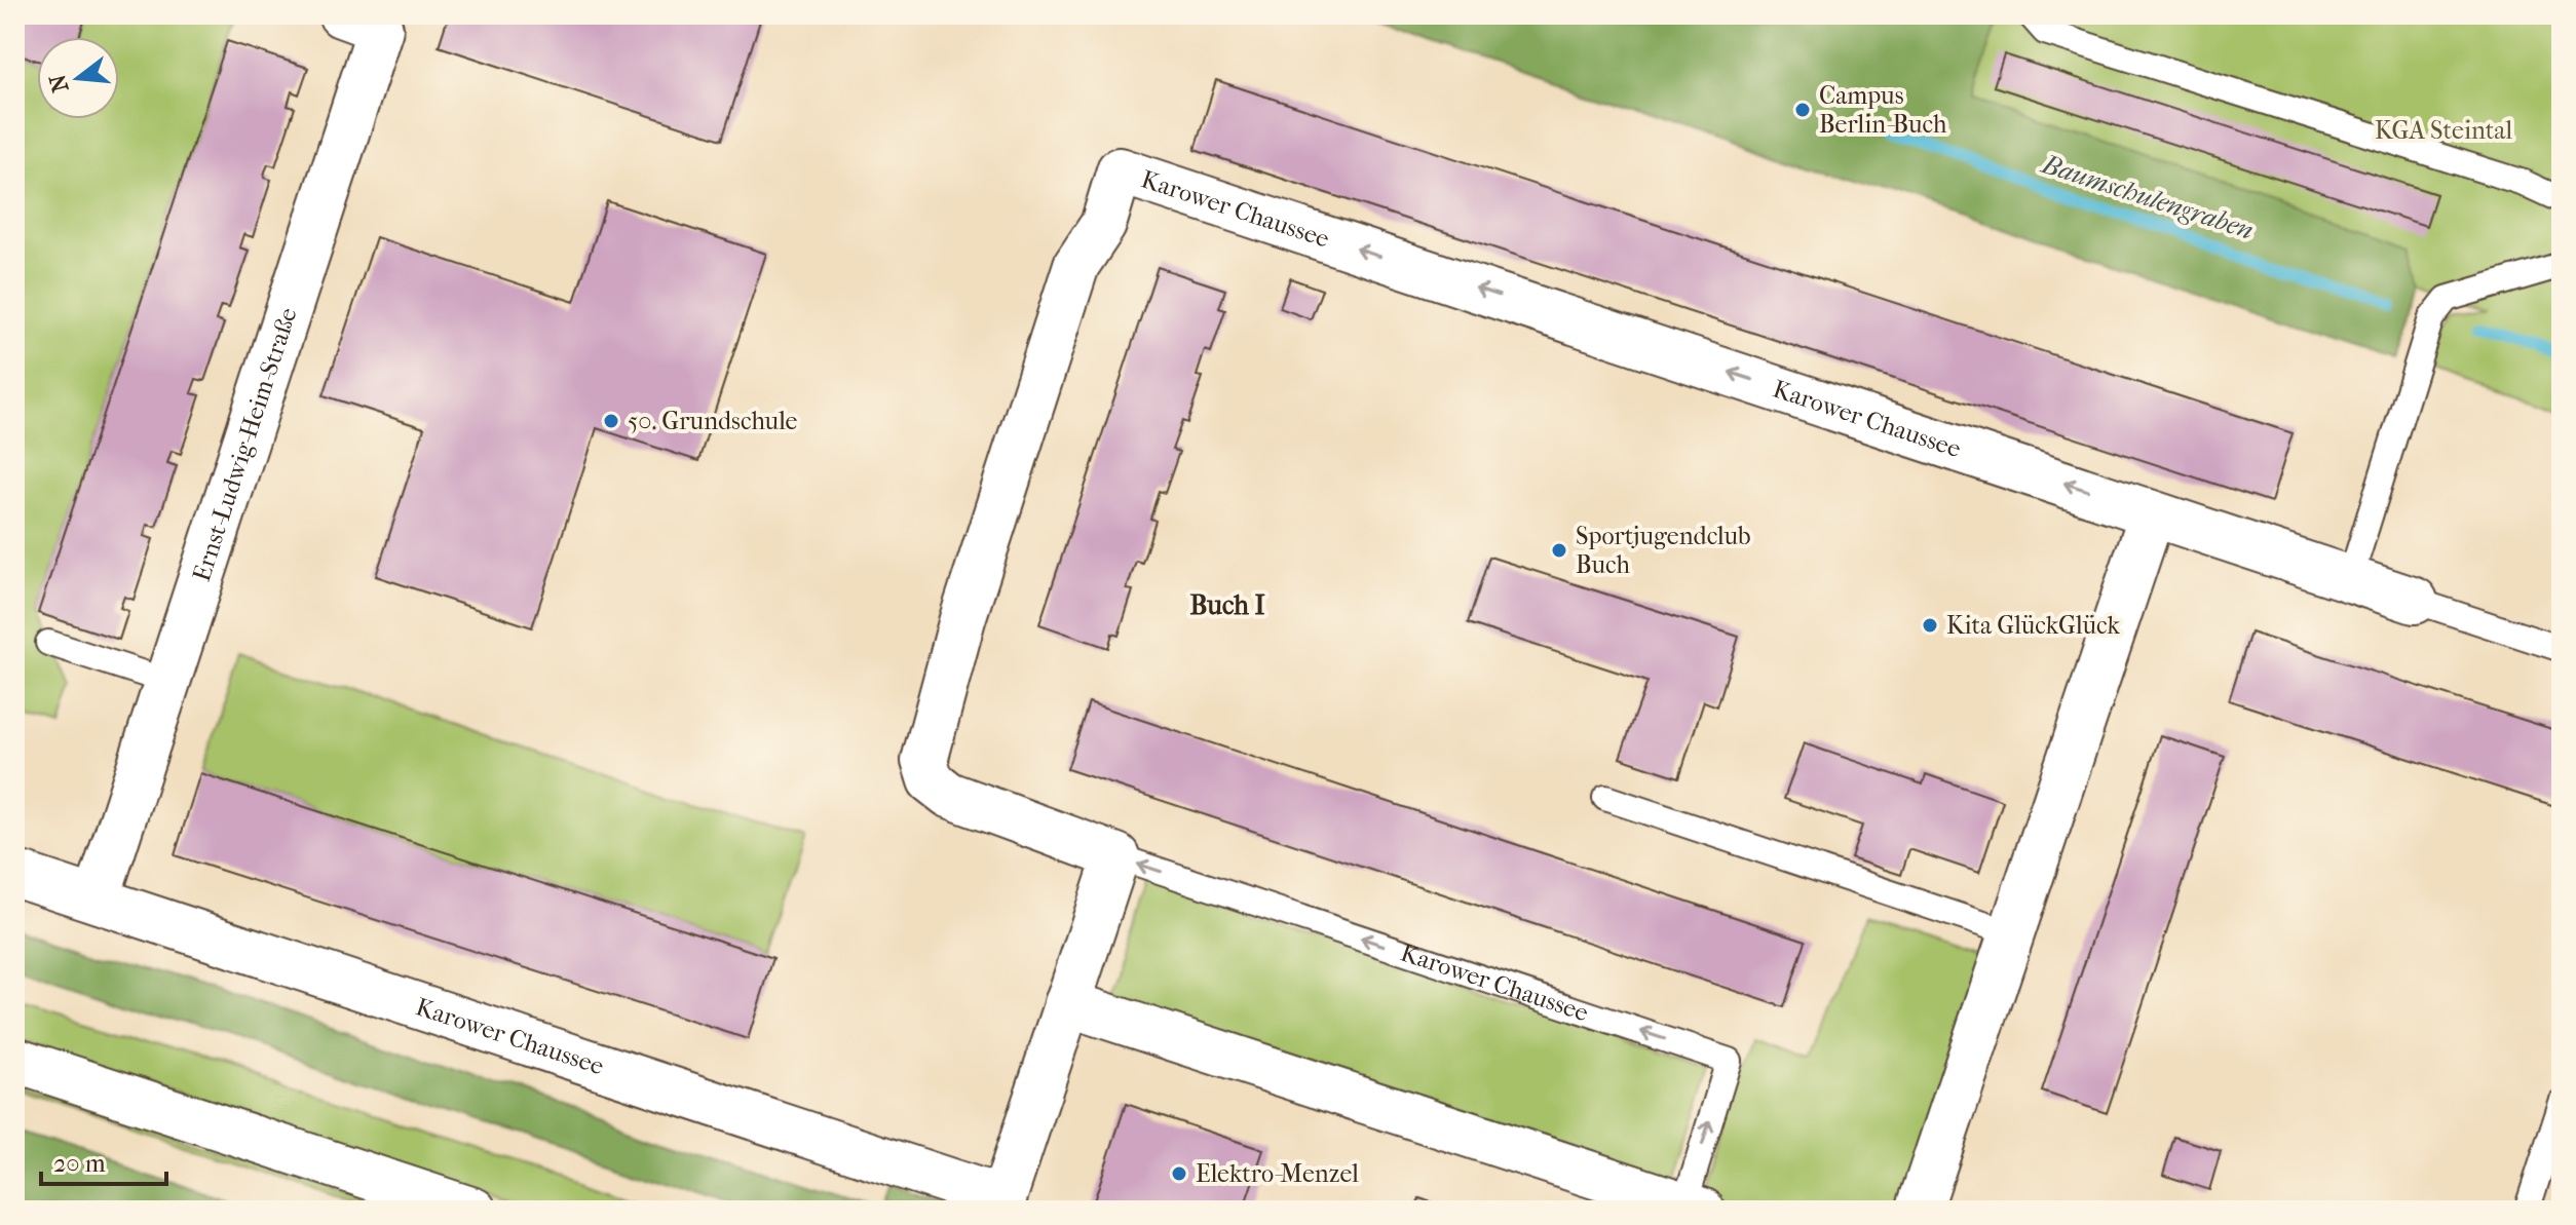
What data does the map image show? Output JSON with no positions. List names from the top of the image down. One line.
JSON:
{"streets":{"street":["Karower Chaussee","Ernst-Ludwig-Heim-Straße"]},"crossings":[["Karower Chaussee","Ernst-Ludwig-Heim-Straße"]],"districts":["Buch I"],"water":["Baumschulengraben"],"parks":["KGA Steintal"],"places":["Campus Berlin-Buch","50. Grundschule","Sportjugendclub Buch","Kita GlückGlück","Elektro-Menzel"],"scale_bar":"20 m","north":"left"}
